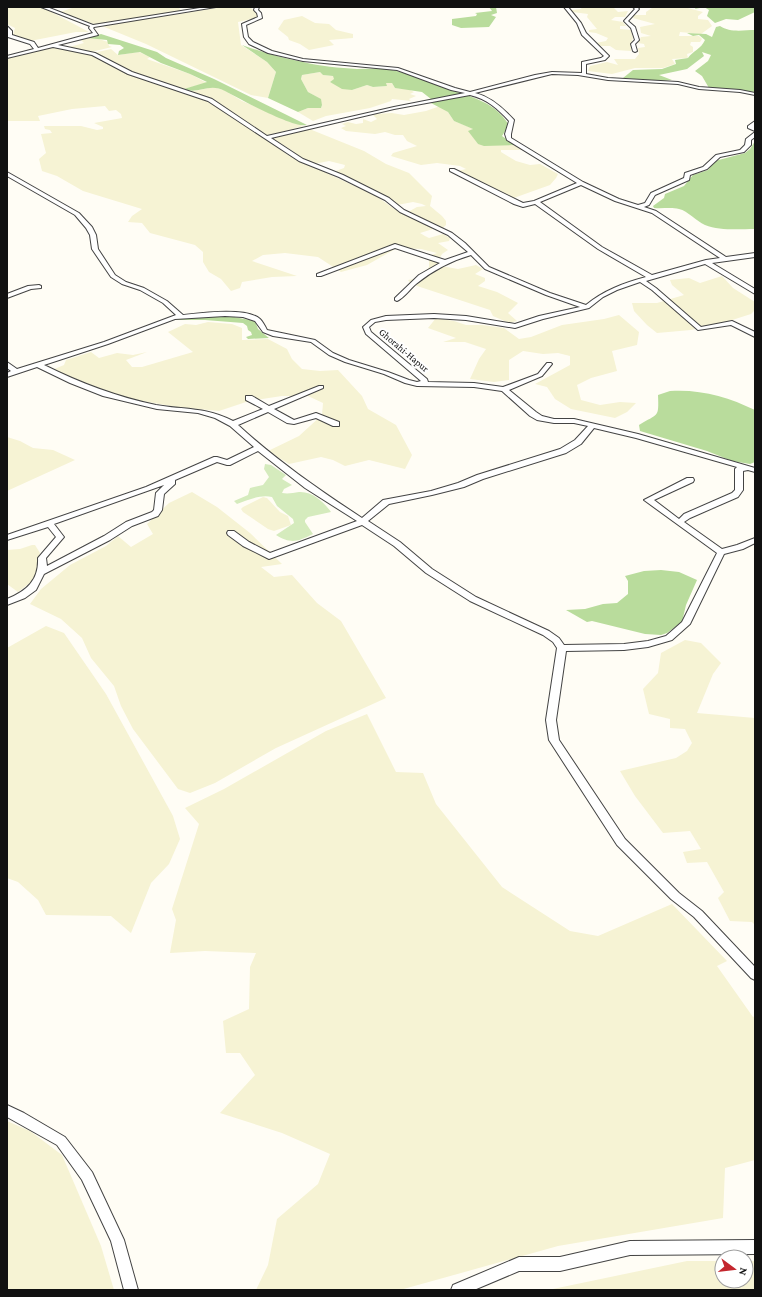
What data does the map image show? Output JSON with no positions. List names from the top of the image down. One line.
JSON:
{"streets":{"street":["Ghorahi-Hapur"]},"north":"right"}
